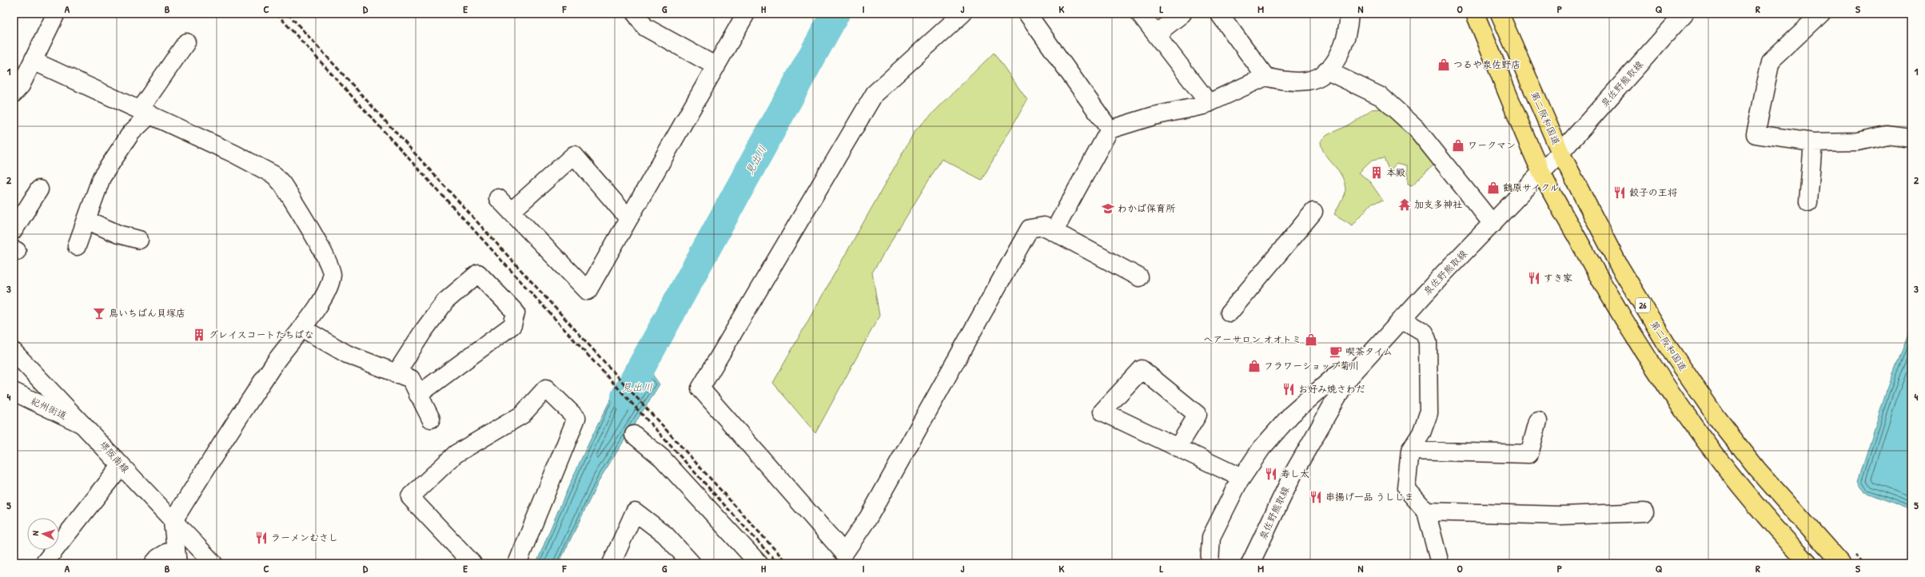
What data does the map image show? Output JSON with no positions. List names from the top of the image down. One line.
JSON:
{"streets":{"highway":["第二阪和国道","26"],"street":["泉佐野熊取線","紀州街道","堺阪南線"]},"crossings":[["泉佐野熊取線","第二阪和国道"],["泉佐野熊取線","26"],["紀州街道","堺阪南線"]],"water":["見出川"],"places":{"shop":["つるや泉佐野店","ワークマン","鶴原サイクル","ヘアーサロン オオトミ","フラワーショップ菊川"],"building":["本殿","グレイスコートたちばな"],"restaurant":["餃子の王将","すき家","お好み焼さわだ","寿し太","串揚げ一品 うしじま","ラーメンむさし"],"temple":["加支多神社"],"school or university":["わかば保育所"],"bar":["鳥いちばん貝塚店"],"cafe":["喫茶タイム"]},"north":"left","grid":{"columns":["A","B","C","D","E","F","G","H","I","J","K","L","M","N","O","P","Q","R","S"],"rows":["1","2","3","4","5"]}}
